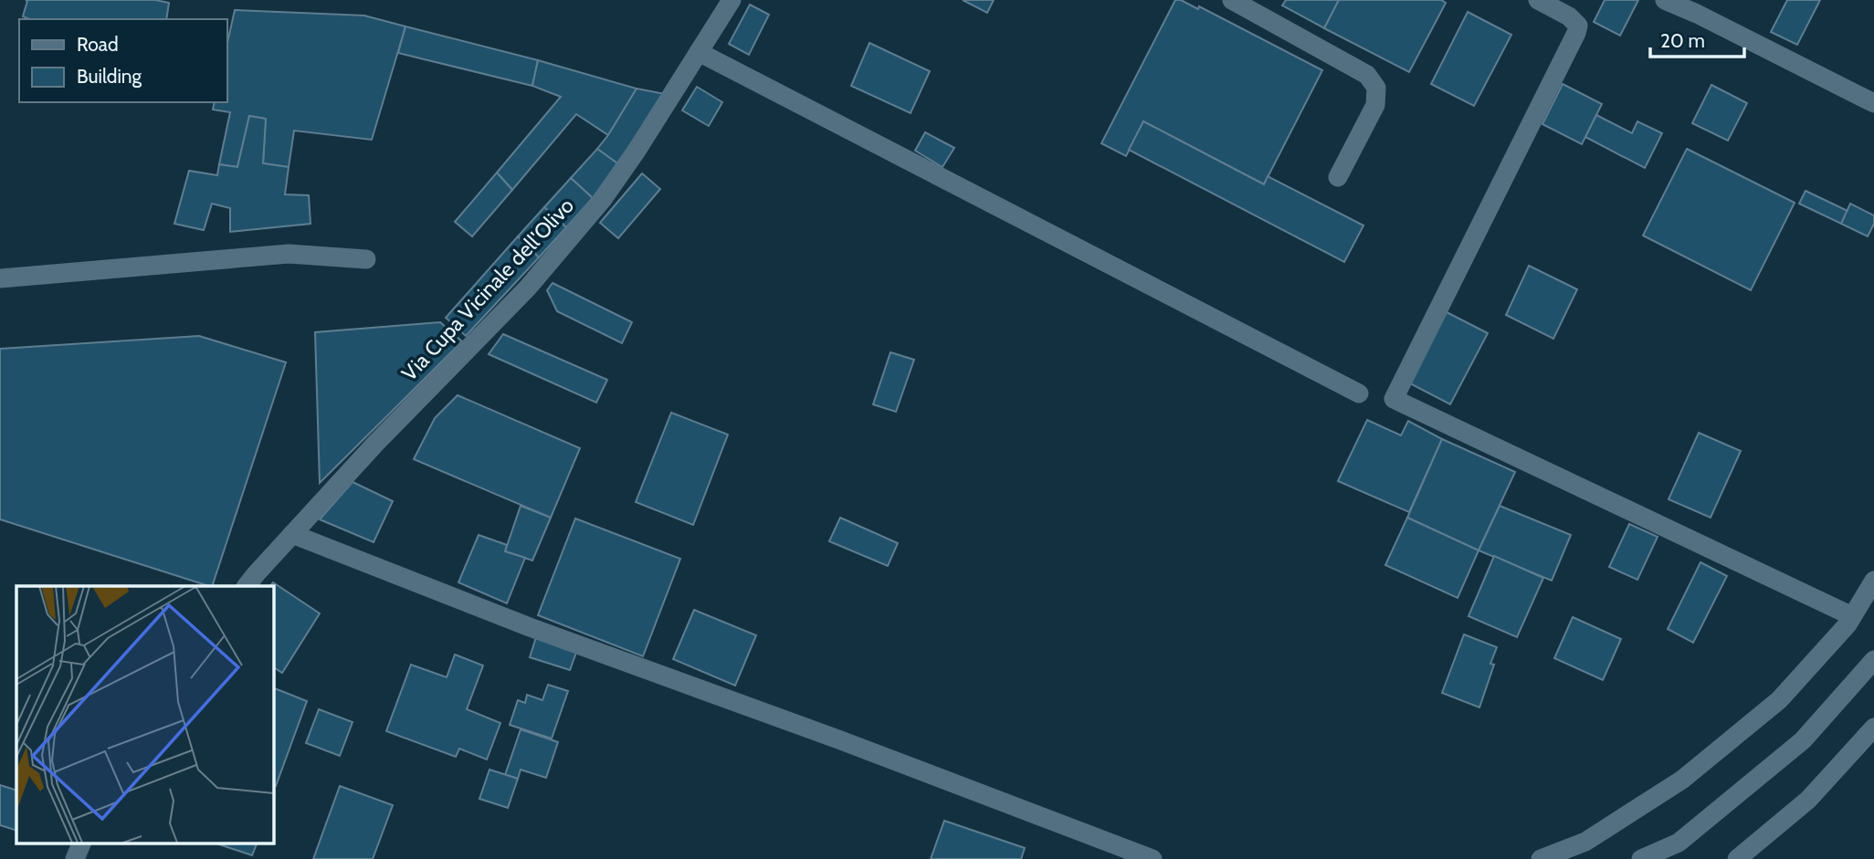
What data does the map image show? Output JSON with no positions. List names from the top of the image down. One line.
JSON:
{"streets":{"street":["Via Cupa Vicinale dell'Olivo"]},"legend":["Road","Building"],"scale_bar":"20 m"}
